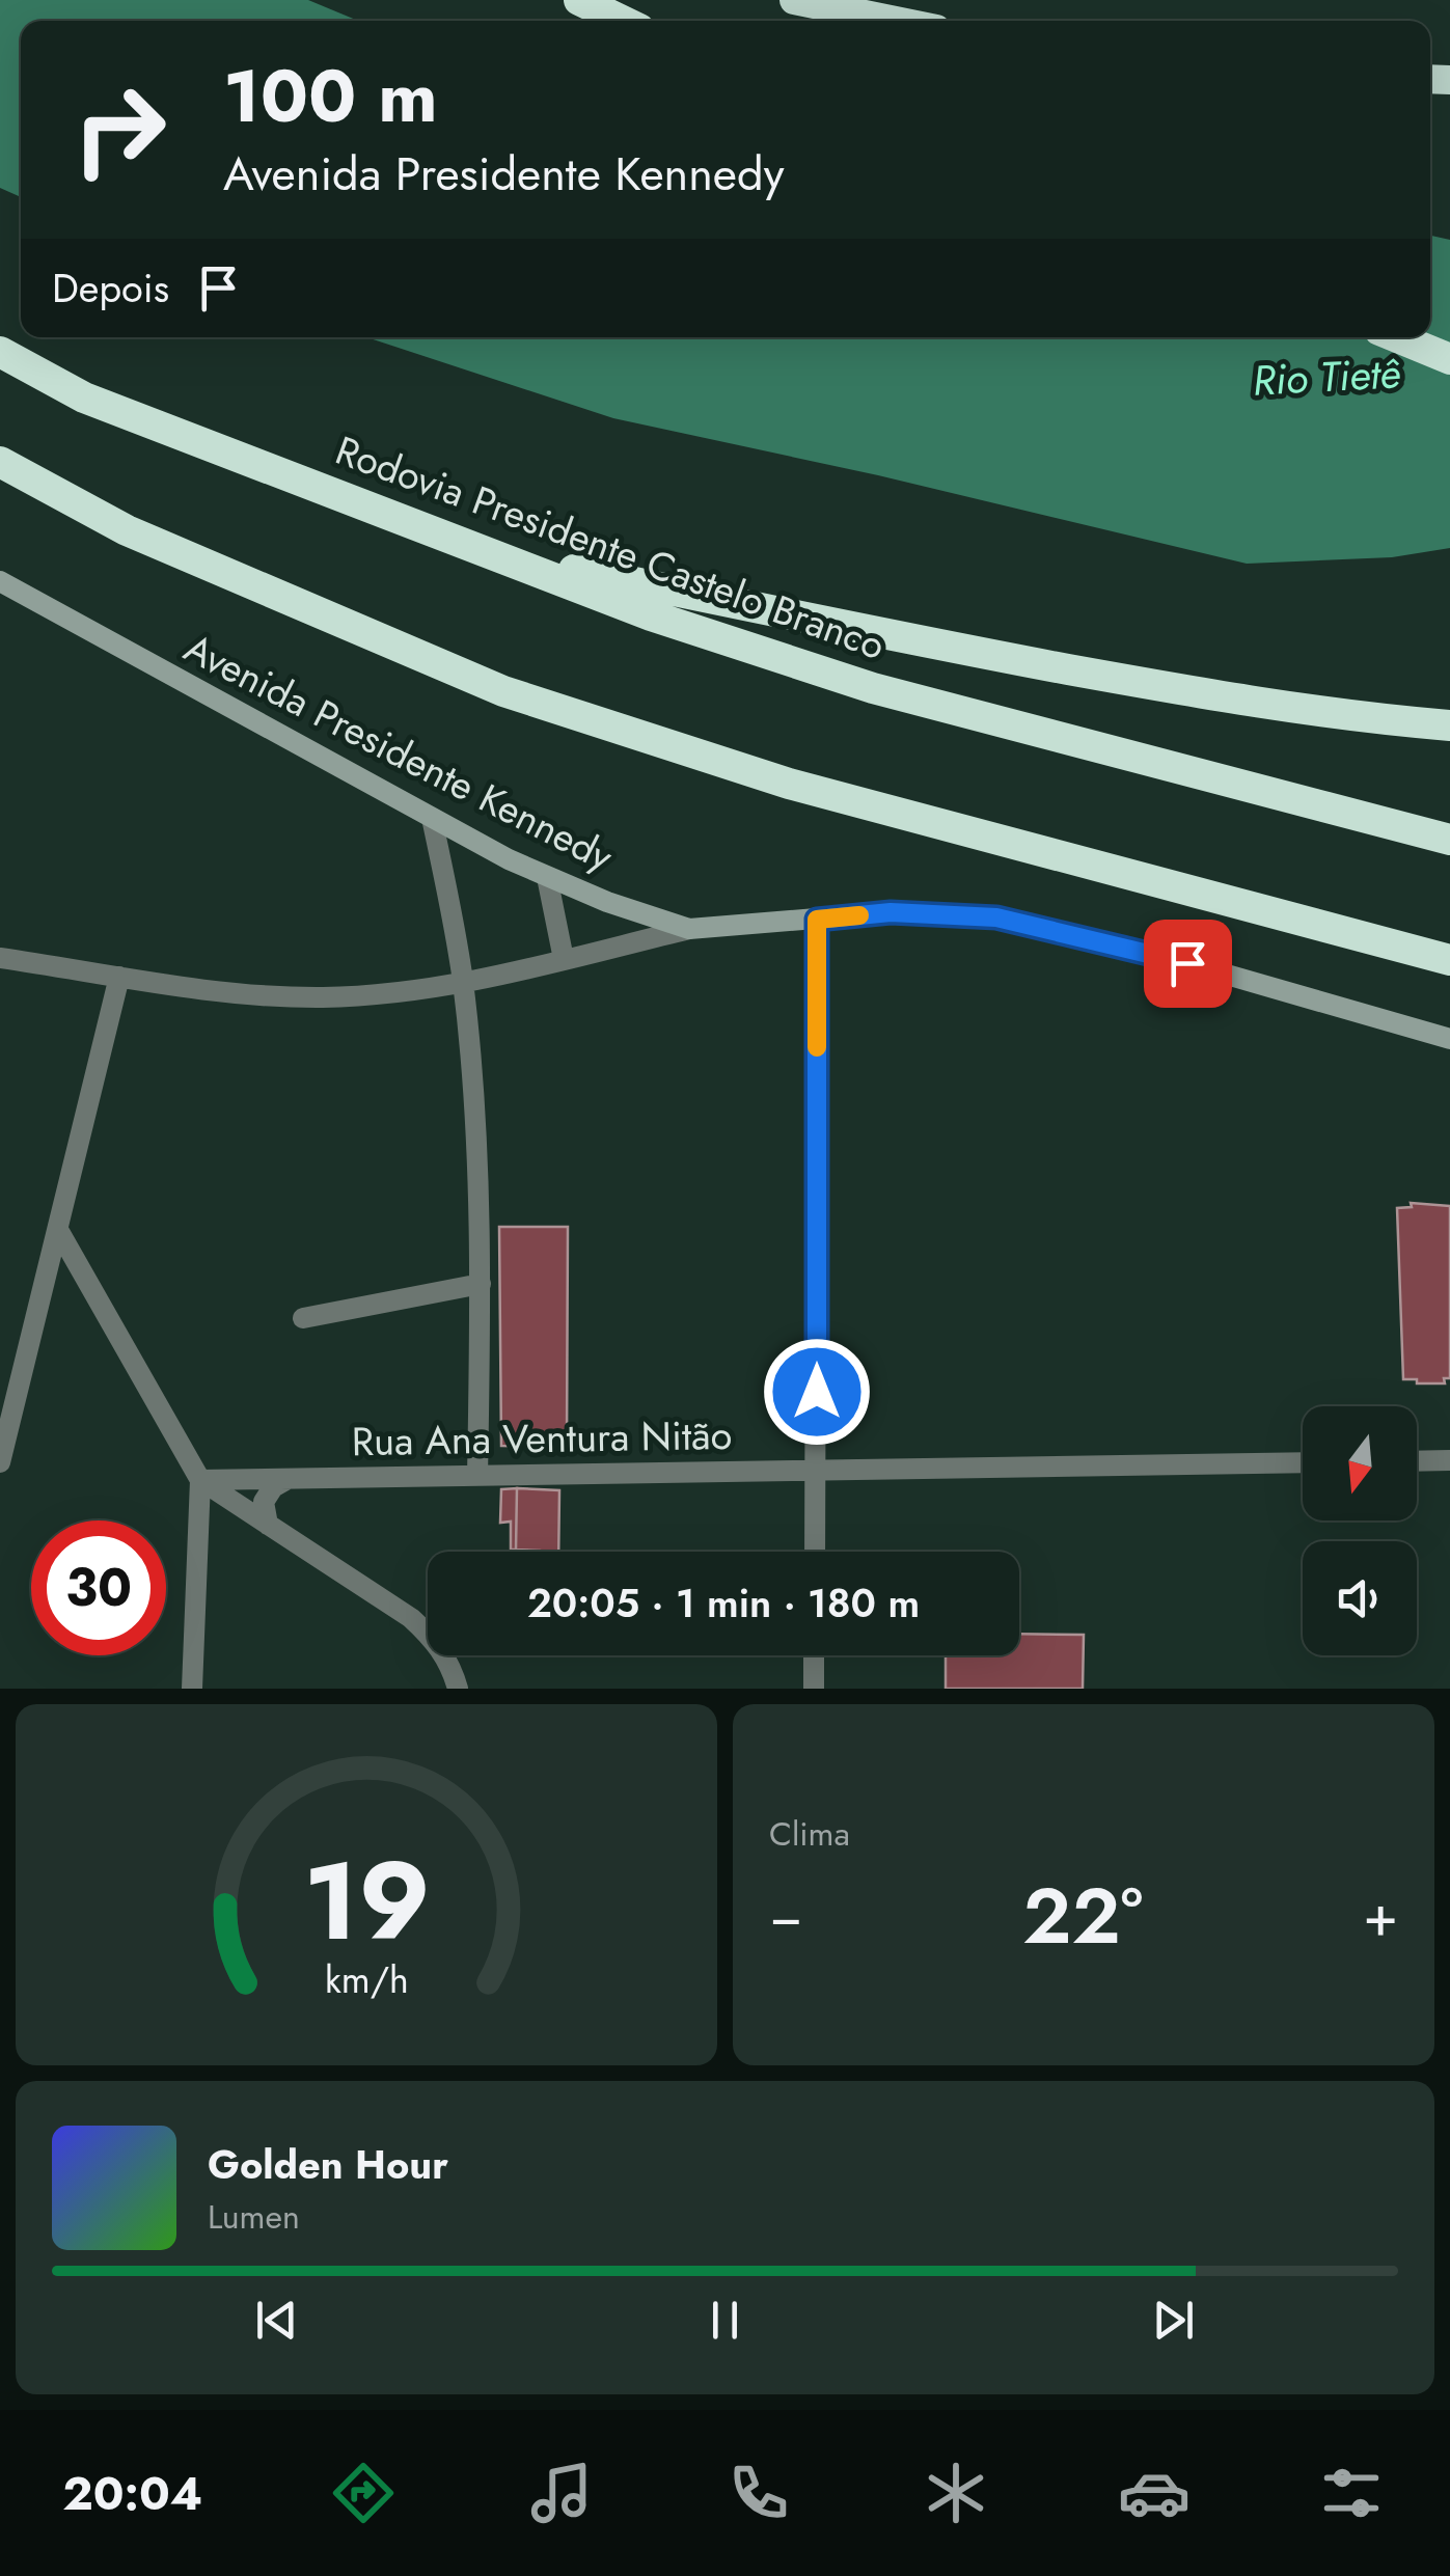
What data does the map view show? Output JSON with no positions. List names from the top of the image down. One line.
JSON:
{"streets":{"highway":["Rodovia Presidente Castelo Branco"],"main road":["Avenida Presidente Kennedy"],"street":["Rua Ana Ventura Nitão"]},"water":["Rio Tietê"],"north":"bottom","page":{"turn":["100 m","Avenida Presidente Kennedy"],"then":"Depois","limit":"30","trip":"20:05 · 1 min · 180 m","tile":"Clima","heat":["−","22°","+"],"song":["Golden Hour","Lumen"],"tabs":"20:04","gauge":["19","km/h"]}}
